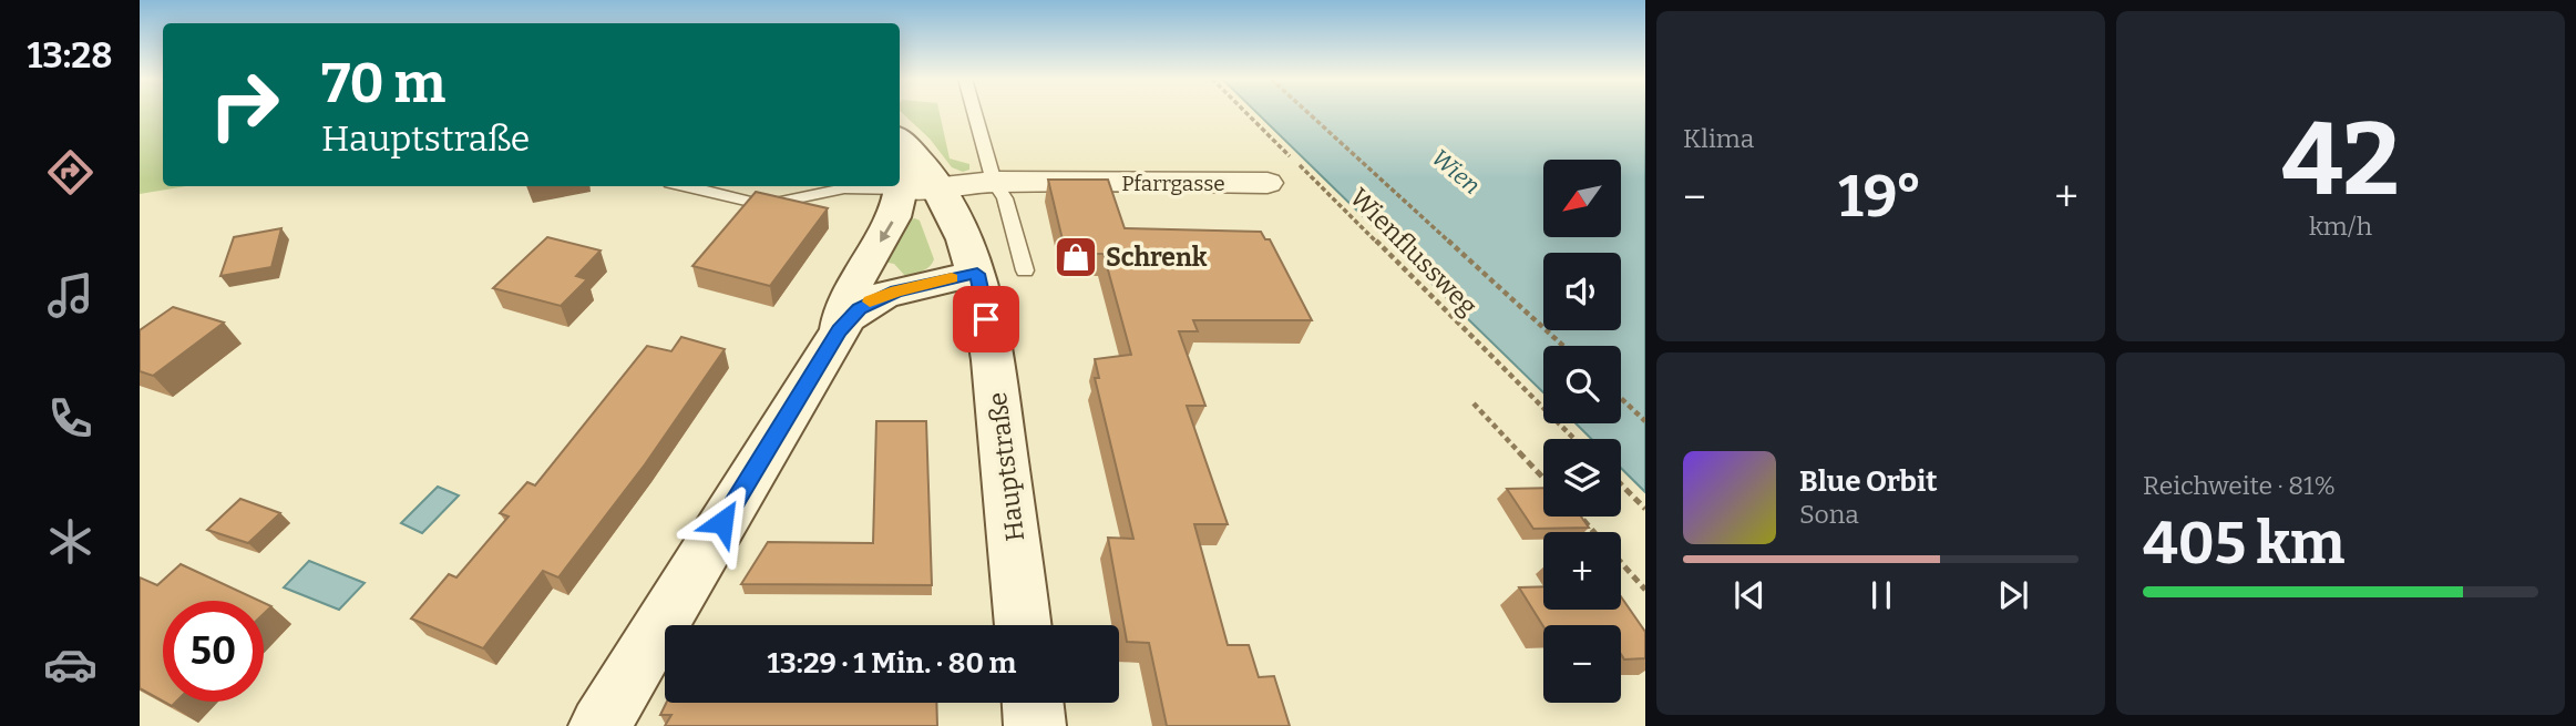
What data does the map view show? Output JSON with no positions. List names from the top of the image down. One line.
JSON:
{"streets":{"main road":["Hauptstraße"],"street":["Pfarrgasse"],"path":["Wienflussweg"]},"crossings":[["Pfarrgasse","Hauptstraße"]],"water":["Wien"],"places":{"shop":["Schrenk"]},"north":"bottom left","page":{"tabs":"13:28","tile":["Klima",["42","km/h"],["Reichweite · 81%","405 km"]],"turn":["70 m","Hauptstraße"],"map_buttons":["+","−"],"heat":["−","19°","+"],"song":["Blue Orbit","Sona"],"limit":"50","trip":"13:29 · 1 Min. · 80 m"}}
